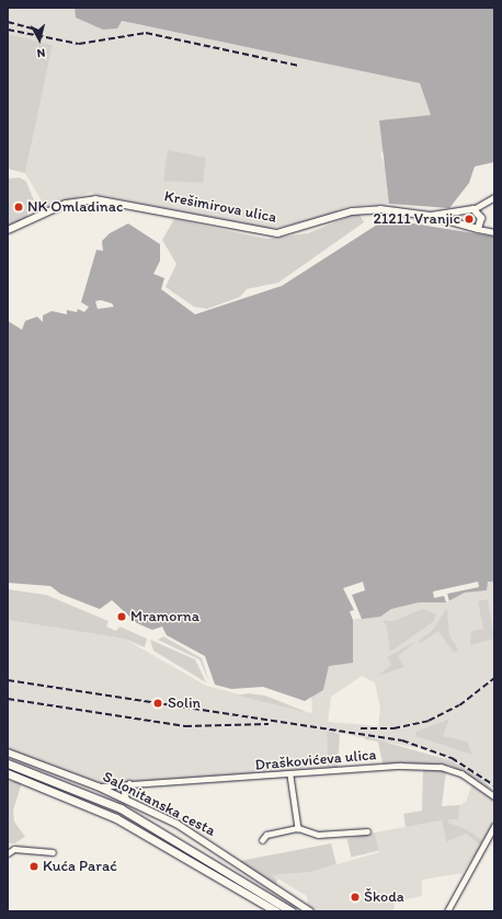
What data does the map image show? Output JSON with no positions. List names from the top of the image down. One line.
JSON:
{"streets":{"main road":["Krešimirova ulica","Salonitanska cesta"],"street":["Draškovićeva ulica"]},"crossings":[["Draškovićeva ulica","Salonitanska cesta"]],"places":["NK Omladinac","21211 Vranjic","Mramorna","Solin","Kuća Parać","Škoda"],"north":"bottom"}
